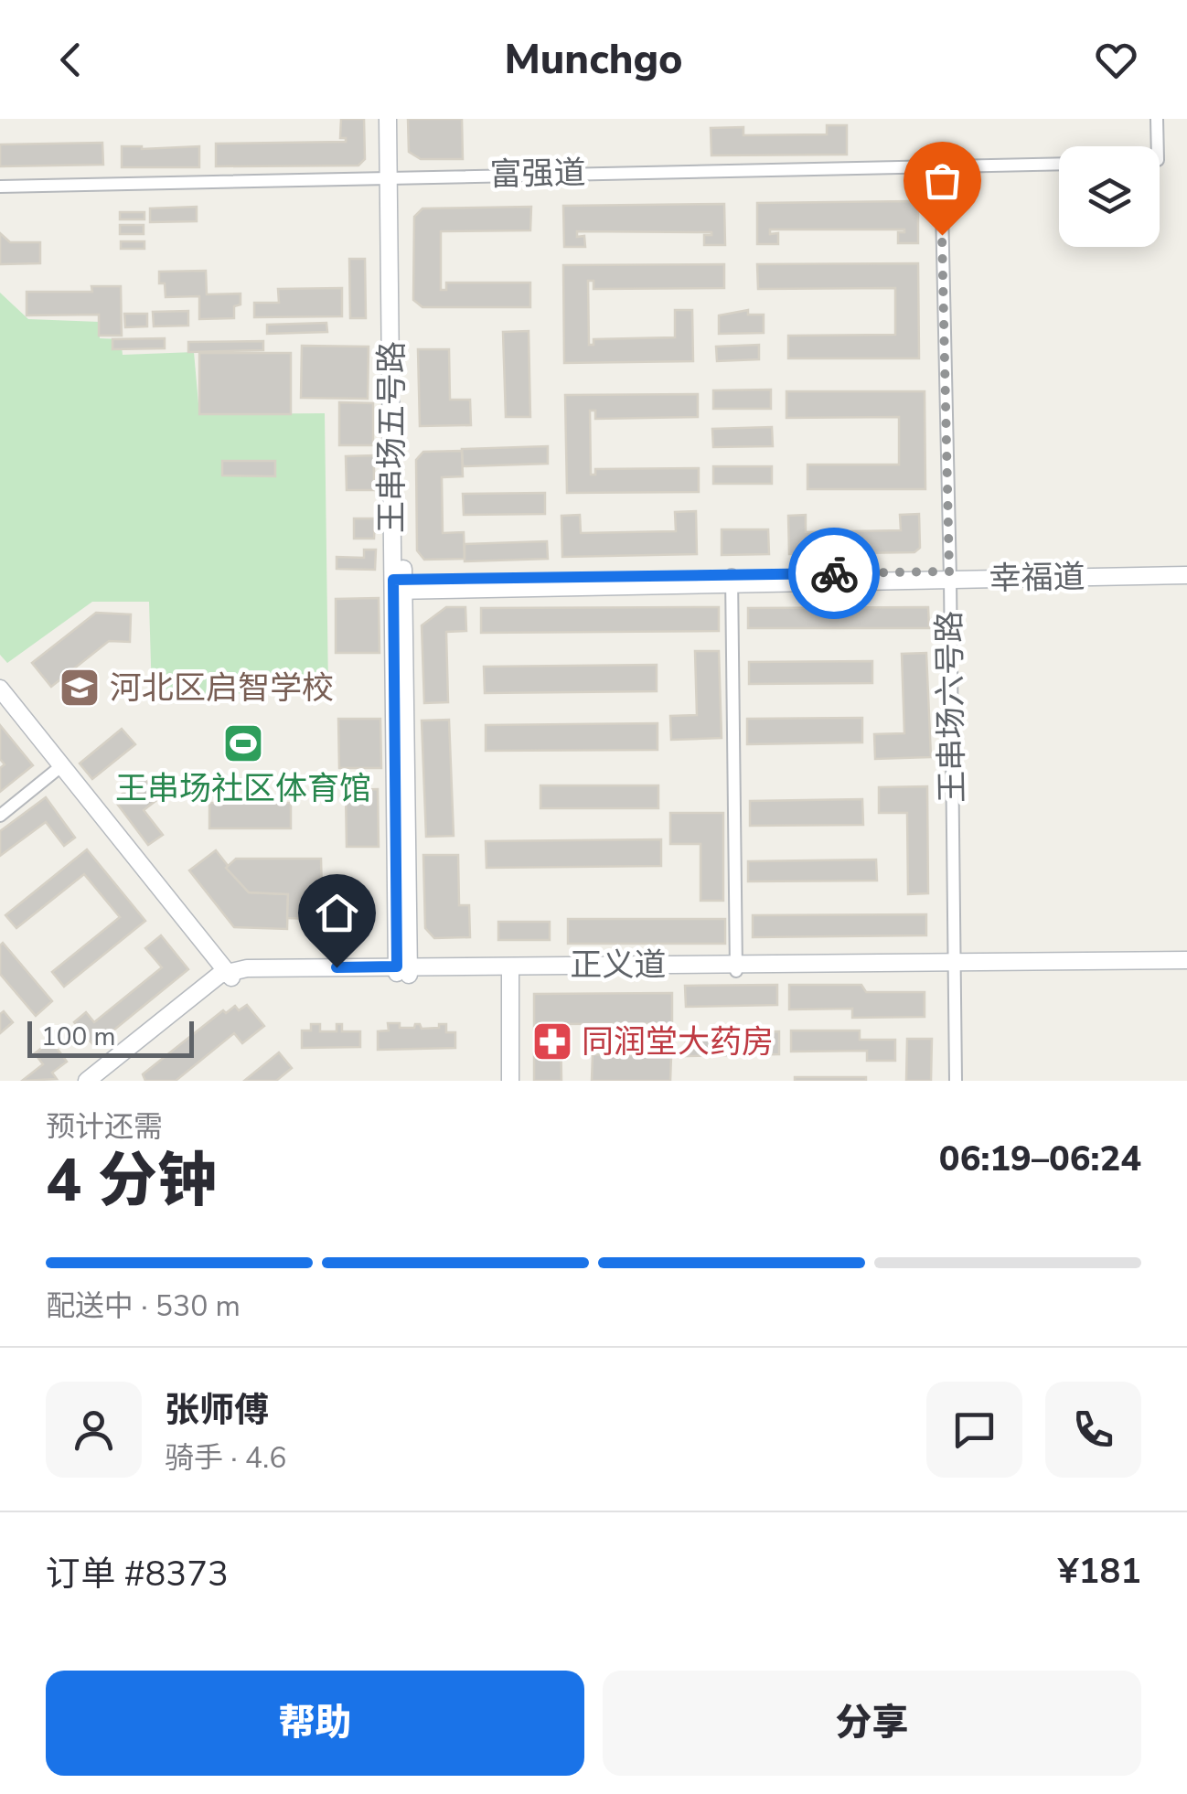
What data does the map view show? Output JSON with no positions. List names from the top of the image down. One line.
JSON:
{"streets":{"street":["富强道","王串场五号路","幸福道","王串场六号路","正义道"]},"crossings":[["富强道","王串场五号路"],["富强道","王串场六号路"],["王串场五号路","幸福道"],["王串场五号路","正义道"],["幸福道","王串场六号路"],["王串场六号路","正义道"]],"places":{"school or university":["河北区启智学校"],"sports":["王串场社区体育馆"],"pharmacy":["同润堂大药房"]},"scale_bar":"100 m","page":{"header":"Munchgo","scale":"100 m","heading":["4 分钟","预计还需","06:19–06:24"],"panel":["张师傅","骑手 · 4.6","订单 #8373","¥181"],"bar":"配送中 · 530 m","buttons":["帮助","分享"]}}
